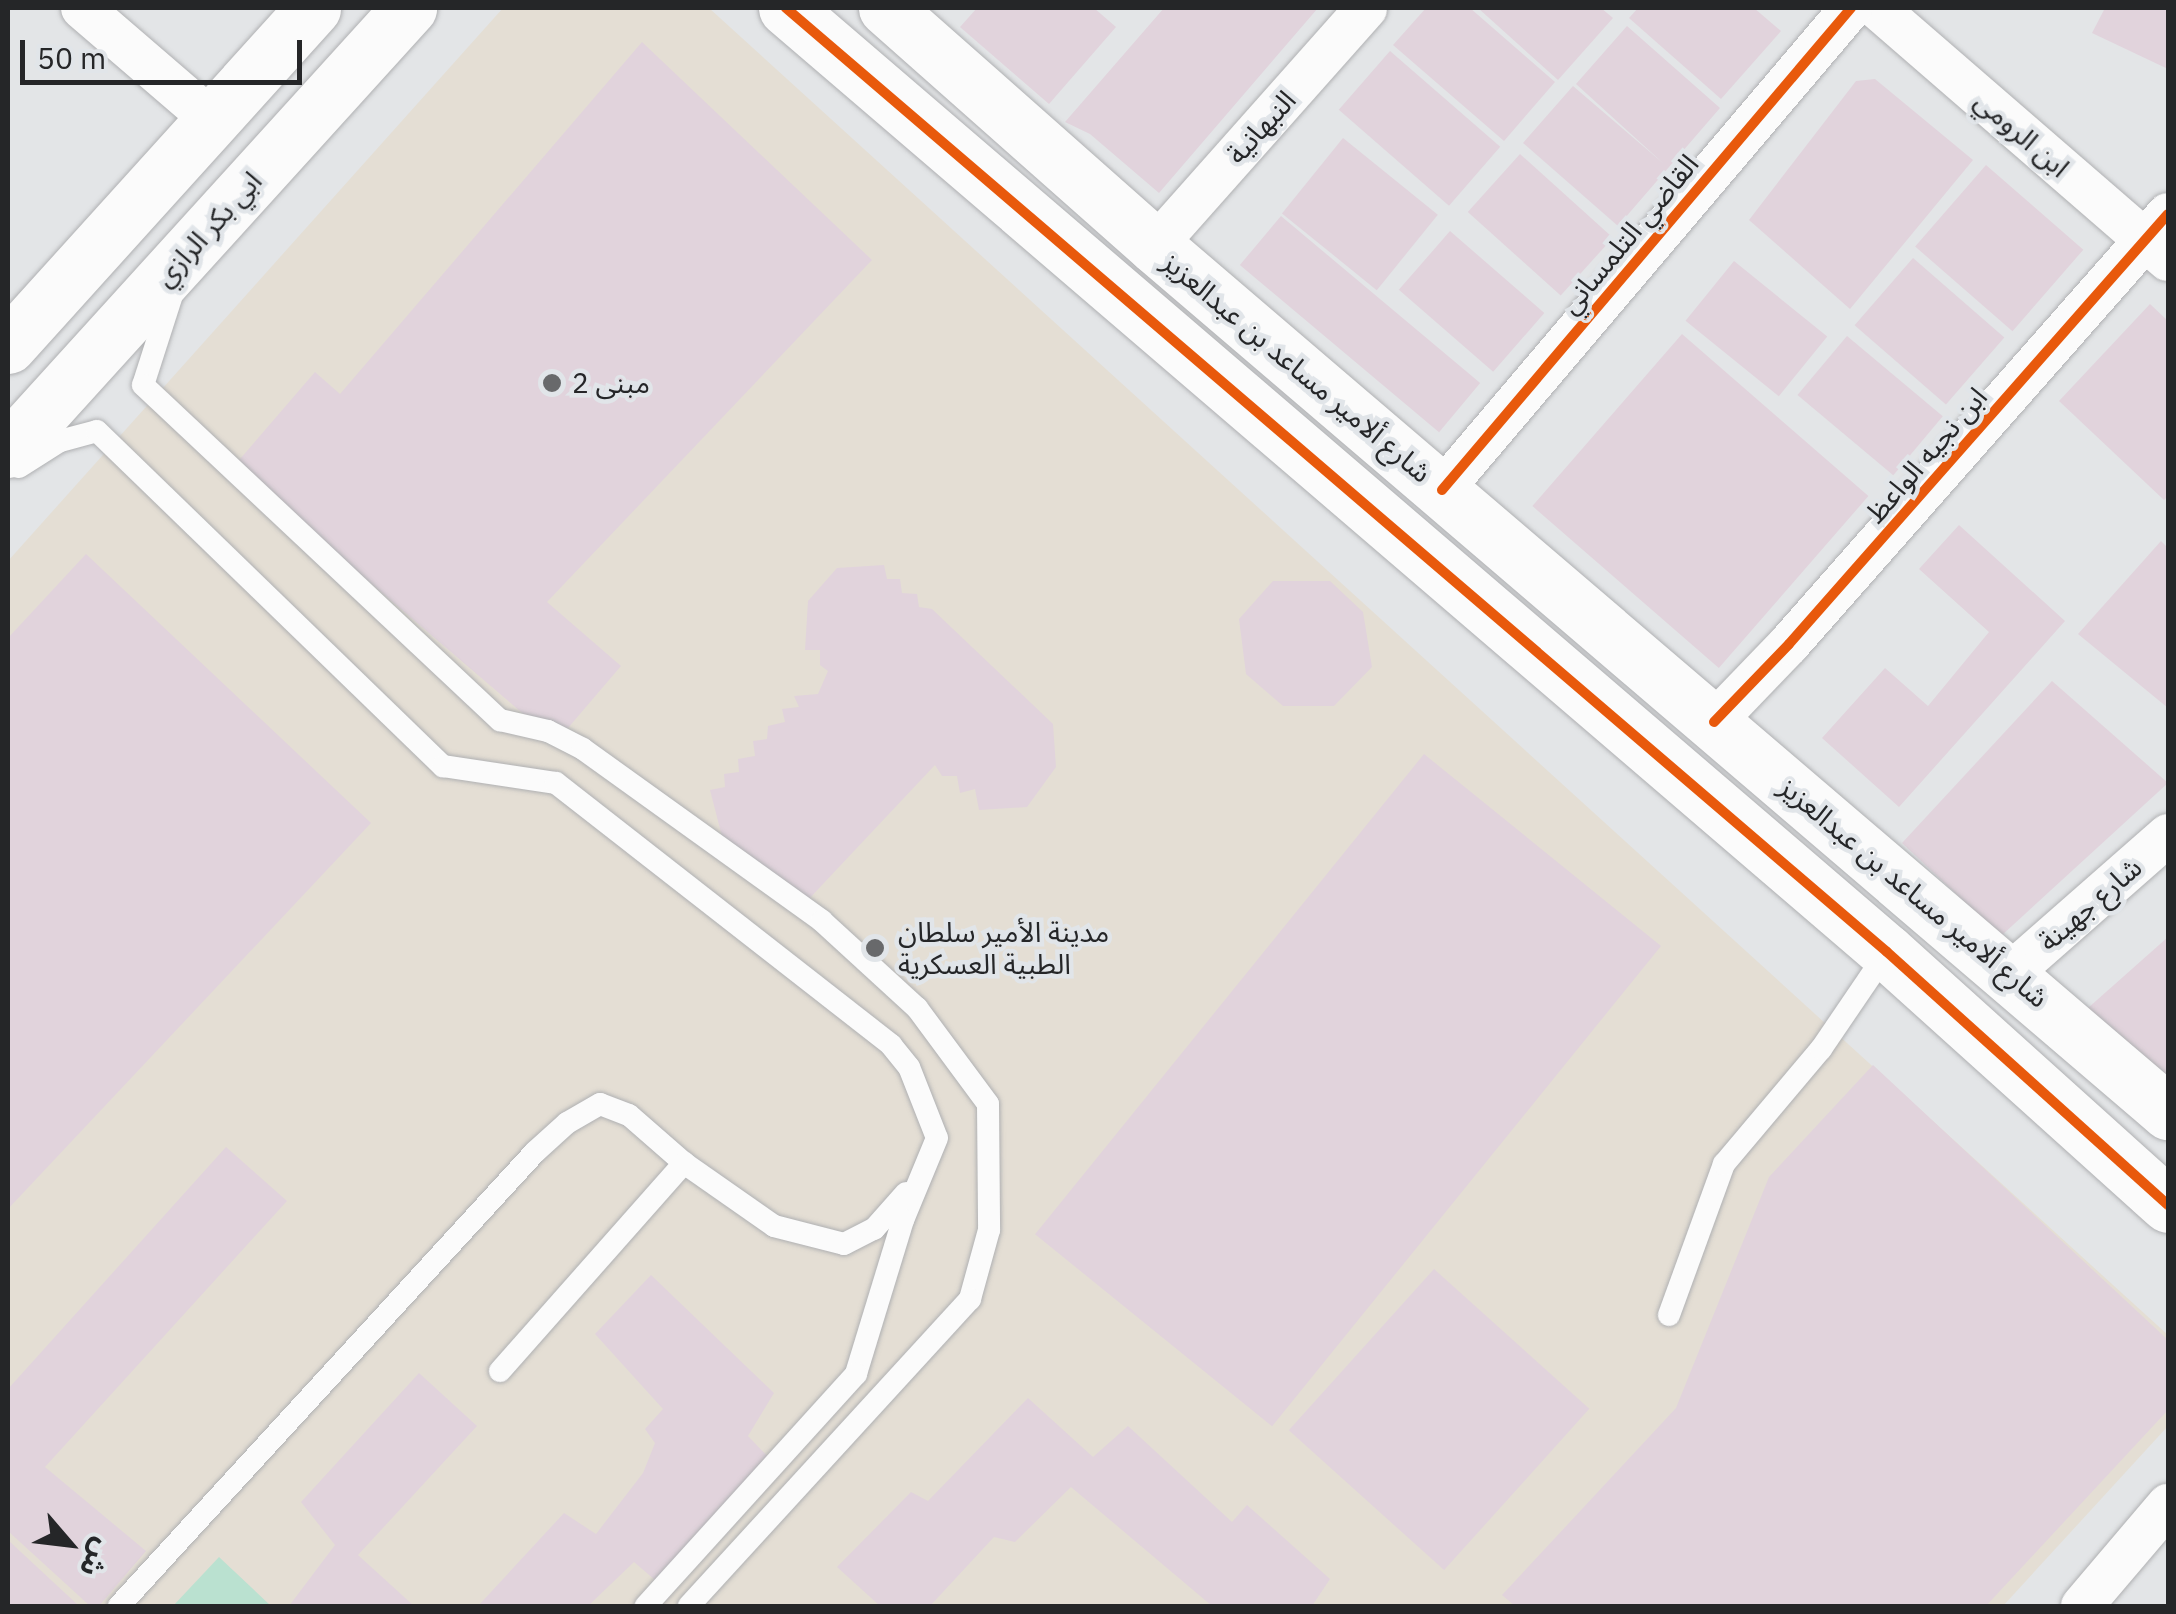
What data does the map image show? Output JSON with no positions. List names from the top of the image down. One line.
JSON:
{"streets":{"street":["النبهانية","ابن الرومي","ابي بكر الرازي","القاضي التلمساني","شارع ألامير مساعد بن عبدالعزيز","ابن نجيه الواعظ","شارع جهينة"]},"crossings":[["النبهانية","شارع ألامير مساعد بن عبدالعزيز"],["ابن الرومي","ابن نجيه الواعظ"],["القاضي التلمساني","شارع ألامير مساعد بن عبدالعزيز"],["شارع ألامير مساعد بن عبدالعزيز","ابن نجيه الواعظ"],["شارع ألامير مساعد بن عبدالعزيز","شارع جهينة"]],"places":["مبنى 2","مدينة الأمير سلطان الطبية العسكرية"],"scale_bar":"50 m","north":"bottom right"}
